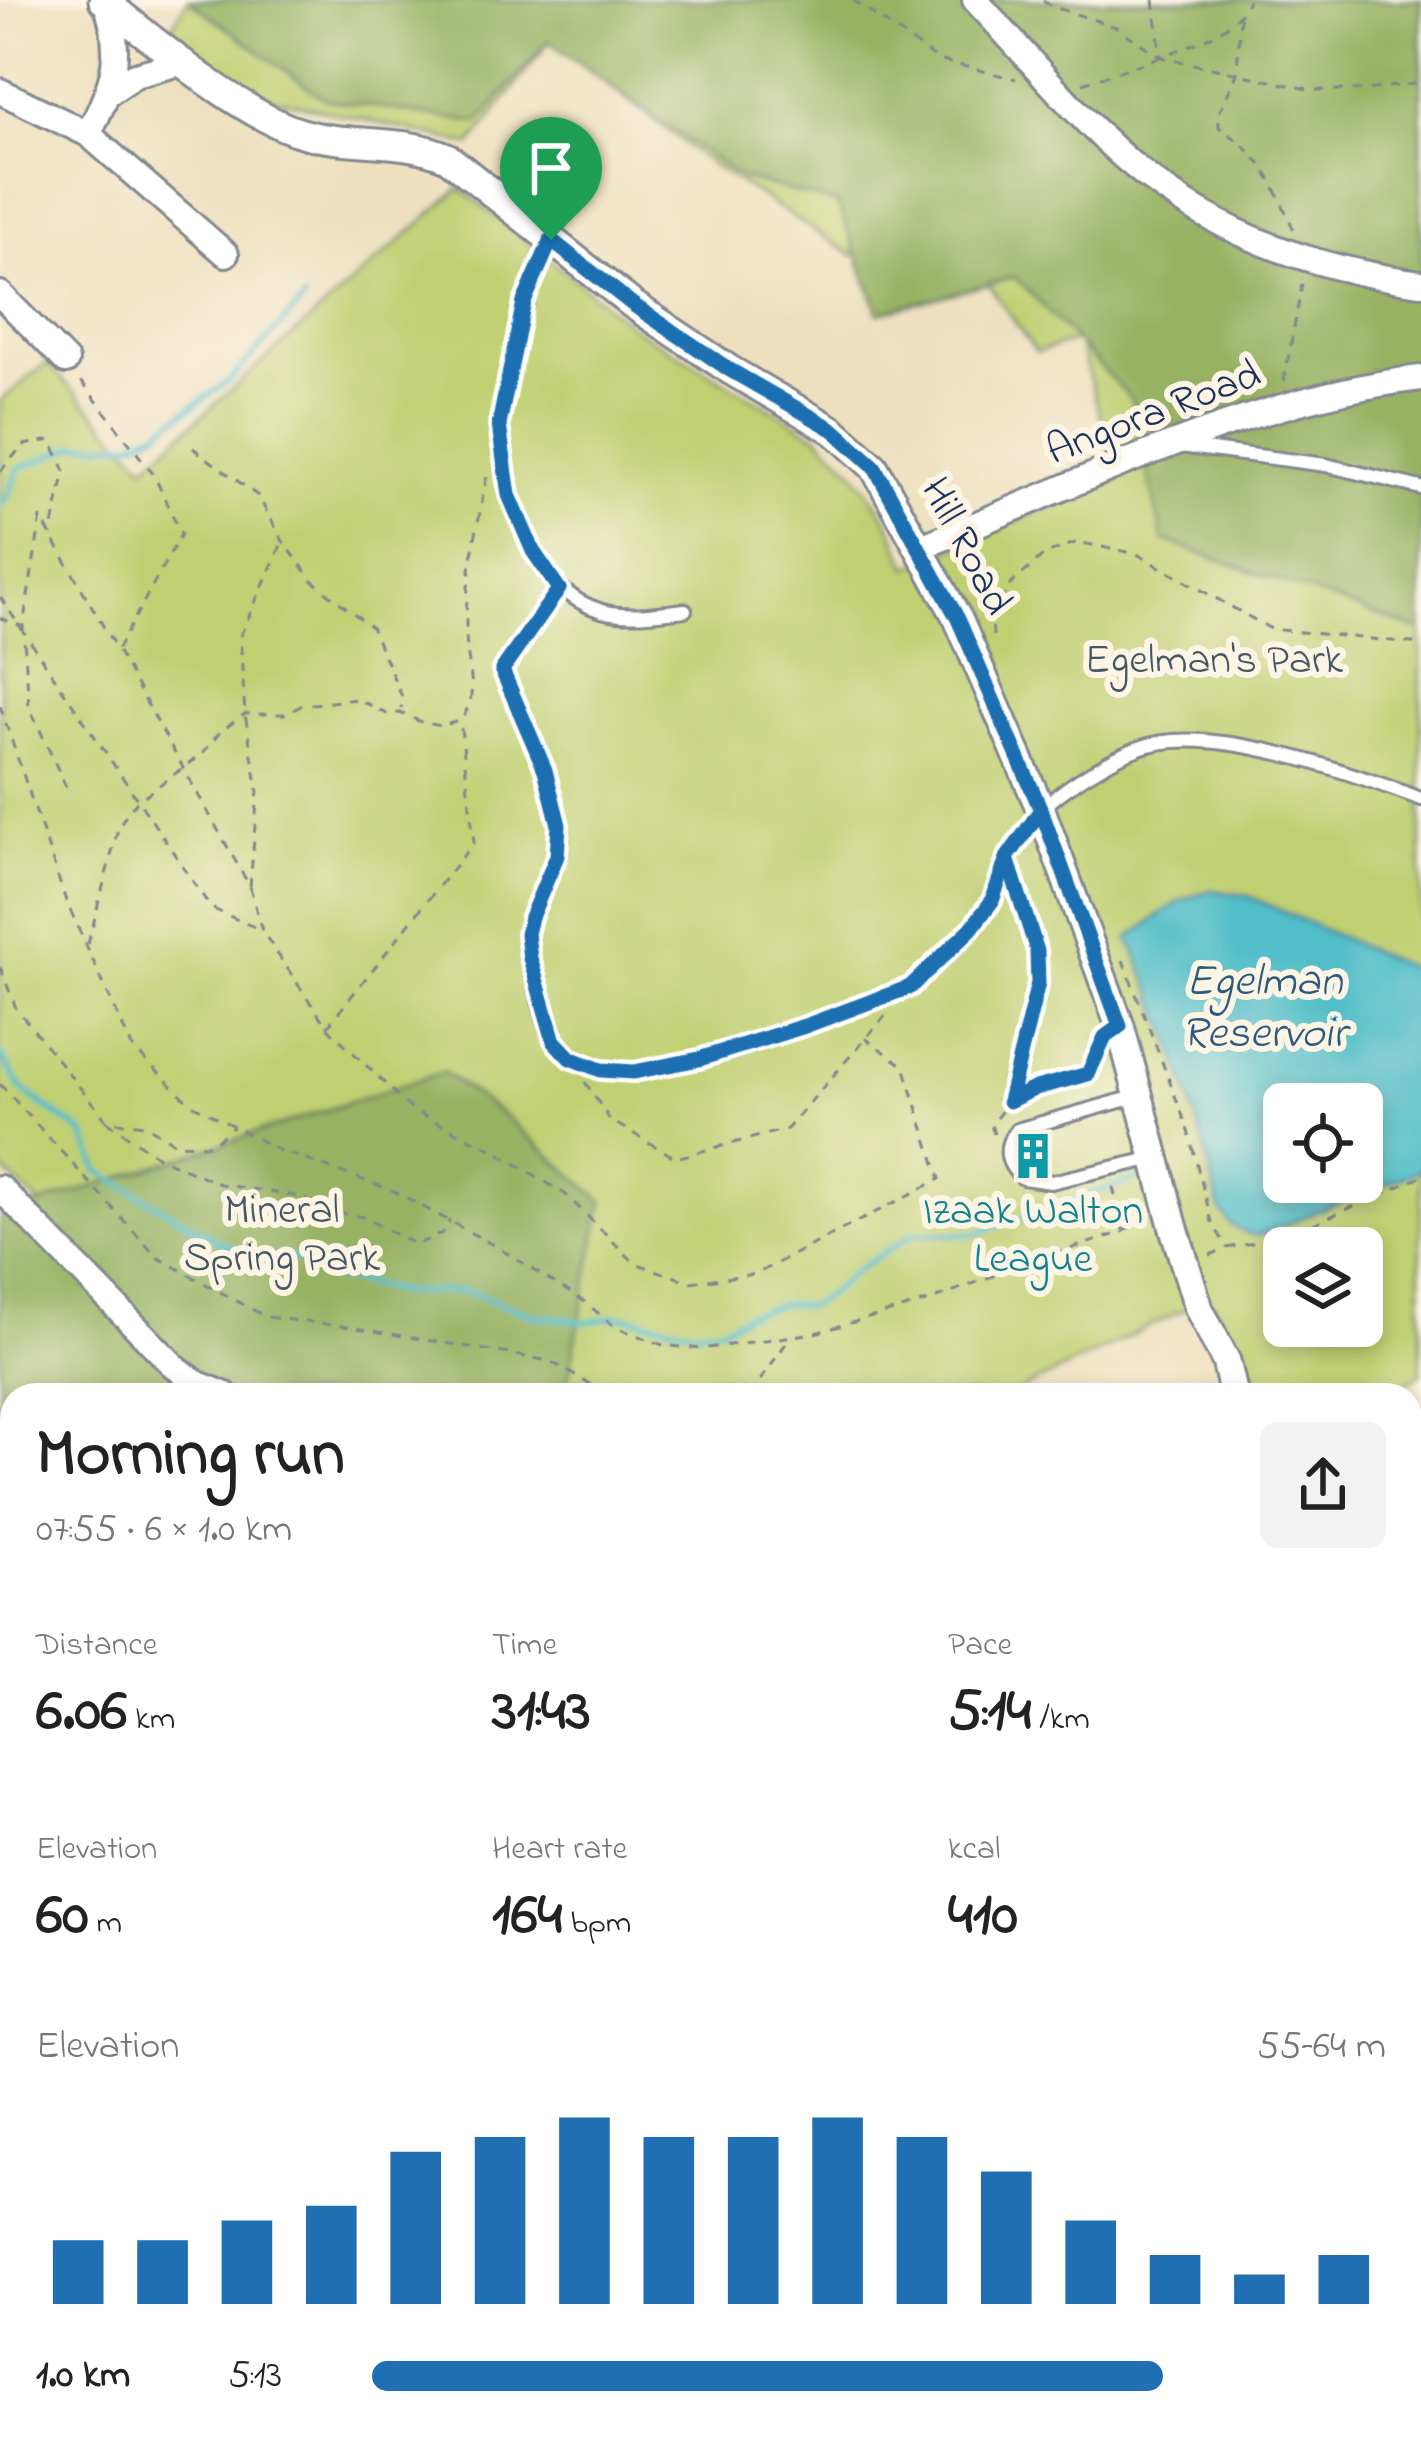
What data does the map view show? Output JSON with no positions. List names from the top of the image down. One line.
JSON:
{"streets":{"street":["Angora Road","Hill Road"]},"crossings":[["Angora Road","Hill Road"]],"water":["Egelman Reservoir"],"parks":["Egelman's Park","Mineral Spring Park"],"places":{"building":["Izaak Walton League"]},"page":{"heading":["Morning run","07:55 · 6 × 1.0 km"],"stats":[["Distance","6.06 km"],["Time","31:43"],["Pace","5:14 /km"],["Elevation","60 m"],["Heart rate","164 bpm"],["kcal","410"]],"chart":["Elevation","55–64 m"],"list":[{"name":"1.0 km","note":"5:13"}]}}
